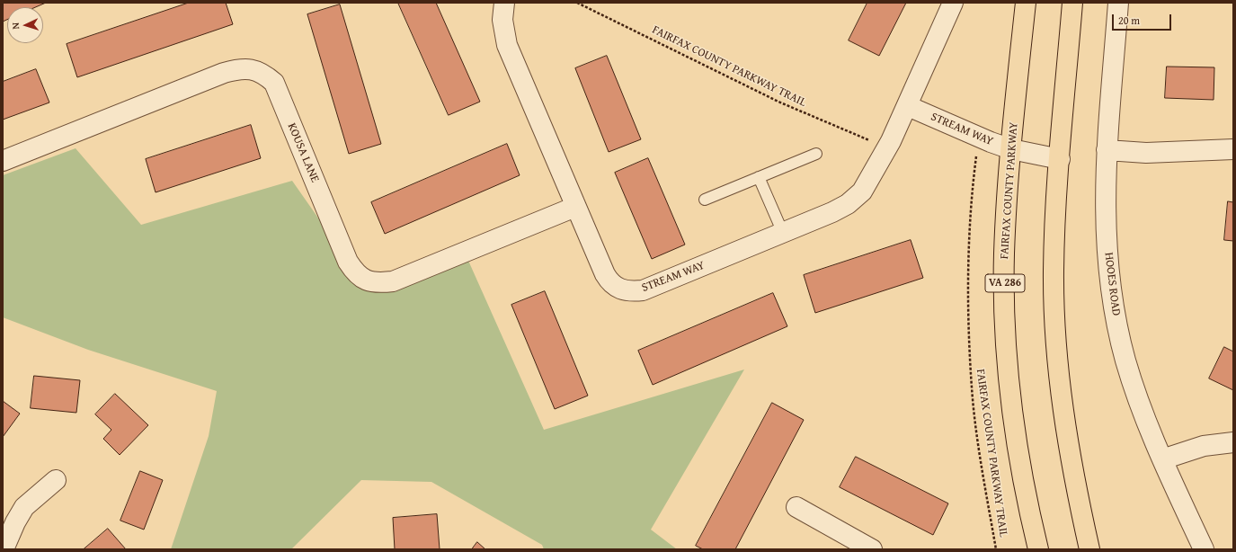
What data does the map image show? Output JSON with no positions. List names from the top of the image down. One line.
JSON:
{"streets":{"highway":["FAIRFAX COUNTY PARKWAY","VA 286"],"street":["STREAM WAY","KOUSA LANE","HOOES ROAD"],"path":["FAIRFAX COUNTY PARKWAY TRAIL"]},"crossings":[["STREAM WAY","KOUSA LANE"],["STREAM WAY","FAIRFAX COUNTY PARKWAY"]],"scale_bar":"20 m","north":"left"}
